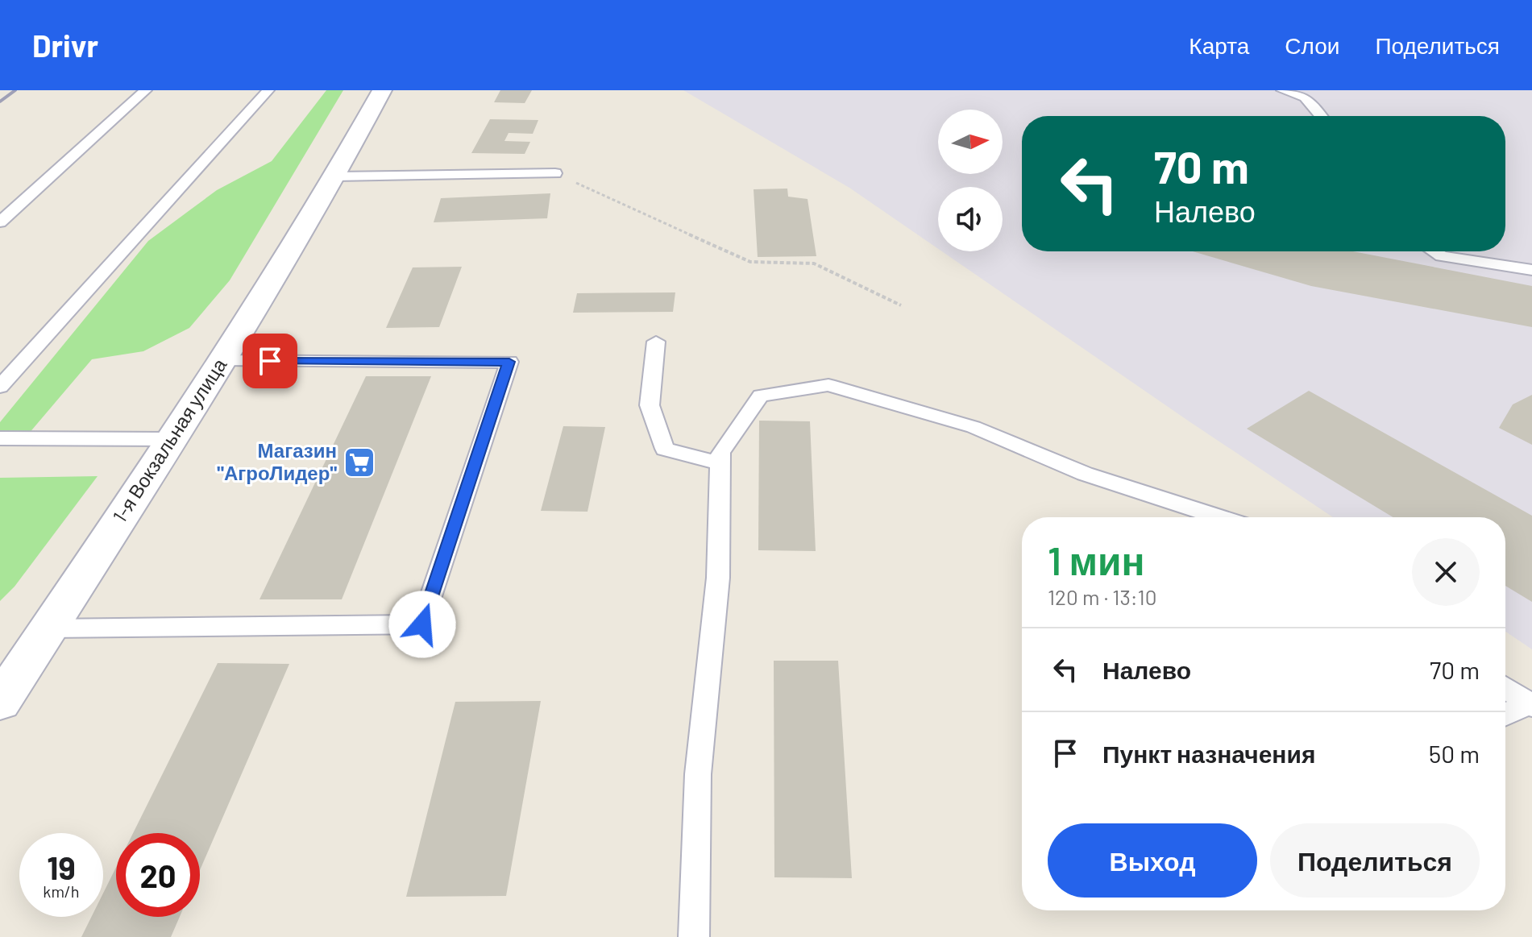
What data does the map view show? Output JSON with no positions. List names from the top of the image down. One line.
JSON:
{"streets":{"main road":["1-я Вокзальная улица"]},"places":{"supermarket":["Магазин \"АгроЛидер\""]},"north":"right","page":{"header":"Drivr","nav":["Карта","Слои","Поделиться"],"turn":["70 m","Налево"],"heading":["1 мин","120 m · 13:10"],"list":[{"name":"Налево","value":"70 m"},{"name":"Пункт назначения","value":"50 m"}],"buttons":["Выход","Поделиться"],"speed":"19 km/h","limit":"20"}}
